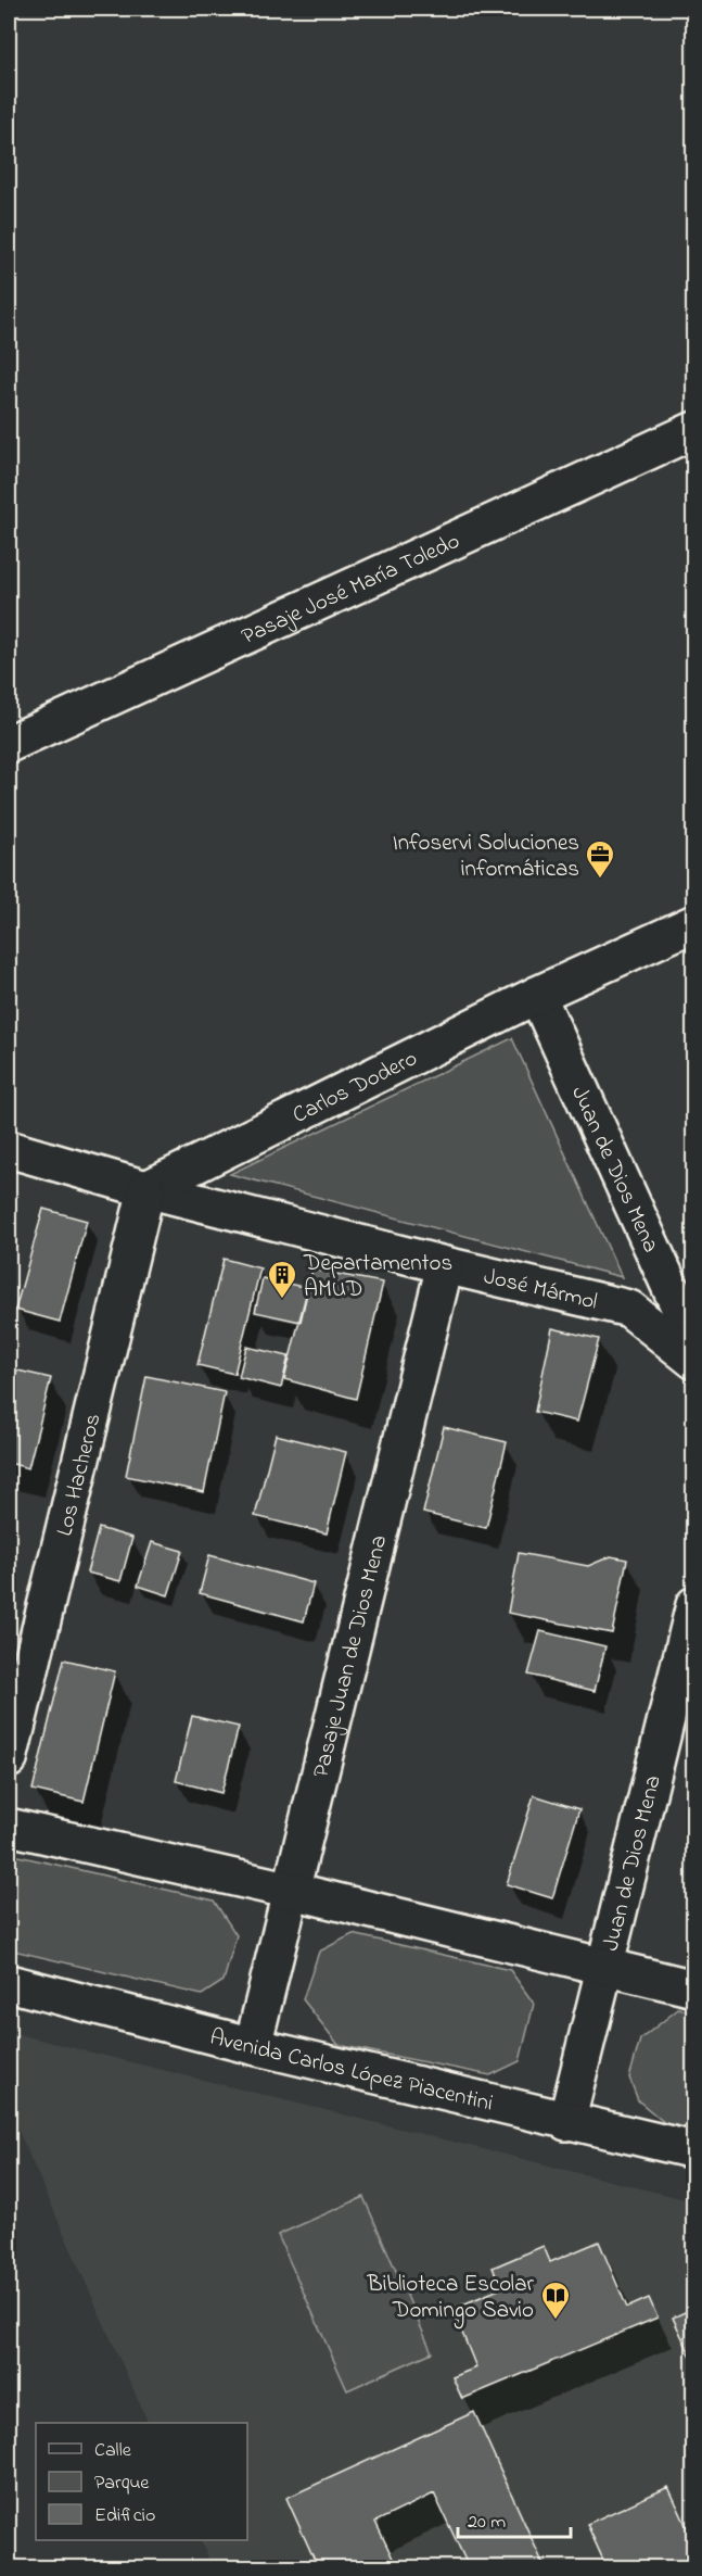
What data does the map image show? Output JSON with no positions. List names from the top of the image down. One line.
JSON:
{"streets":{"street":["Pasaje José María Toledo","Carlos Dodero","Juan de Dios Mena","José Mármol","Los Hacheros","Pasaje Juan de Dios Mena","Avenida Carlos López Piacentini"]},"crossings":[["Carlos Dodero","Juan de Dios Mena"],["Carlos Dodero","José Mármol"],["Carlos Dodero","Los Hacheros"],["Juan de Dios Mena","Avenida Carlos López Piacentini"],["José Mármol","Los Hacheros"],["José Mármol","Pasaje Juan de Dios Mena"],["Pasaje Juan de Dios Mena","Avenida Carlos López Piacentini"]],"places":{"office":["Infoservi Soluciones informáticas"],"building":["Departamentos AMUD"],"library":["Biblioteca Escolar Domingo Savio"]},"legend":["Calle","Parque","Edificio"],"scale_bar":"20 m"}
